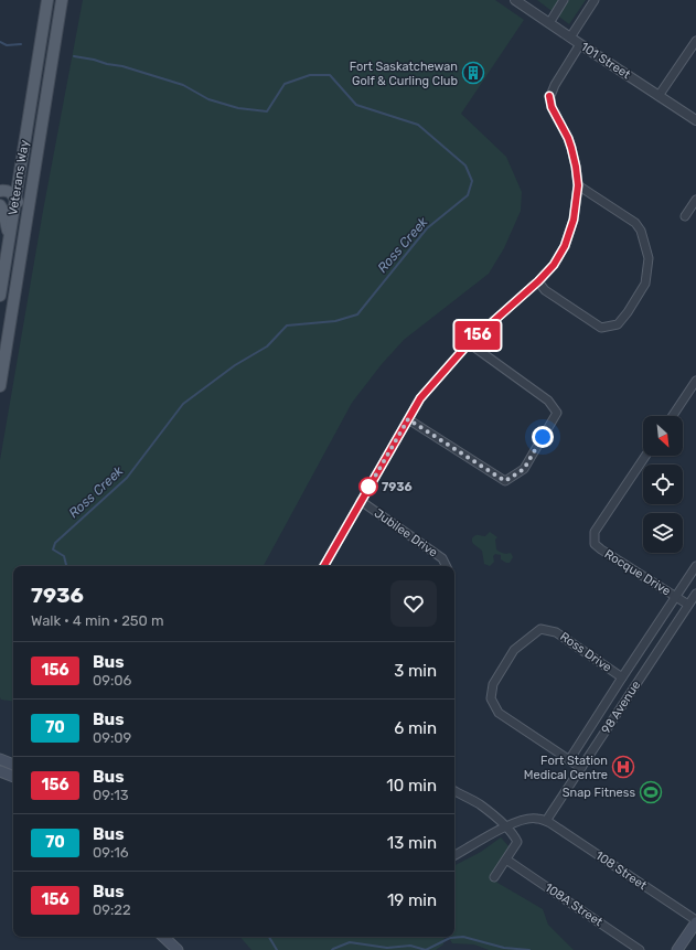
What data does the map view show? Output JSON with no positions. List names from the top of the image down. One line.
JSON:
{"streets":{"main road":["Veterans Way"],"street":["101 Street","Jubilee Drive","Rocque Drive","Ross Drive","98 Avenue","108 Street","108A Street"]},"crossings":[["Rocque Drive","98 Avenue"],["Ross Drive","98 Avenue"],["98 Avenue","108 Street"]],"water":["Ross Creek"],"places":{"building":["Fort Saskatchewan Golf & Curling Club"],"other":["7936"],"hospital":["Fort Station Medical Centre"],"sports":["Snap Fitness"]},"lines":["bus line 156"],"north":"bottom right","page":{"on_map":"156","heading":["7936","Walk · 4 min · 250 m"],"list":[{"mark":"156","name":"Bus","note":"09:06","value":"3 min"},{"mark":"70","name":"Bus","note":"09:09","value":"6 min"},{"mark":"156","name":"Bus","note":"09:13","value":"10 min"},{"mark":"70","name":"Bus","note":"09:16","value":"13 min"},{"mark":"156","name":"Bus","note":"09:22","value":"19 min"}]}}
